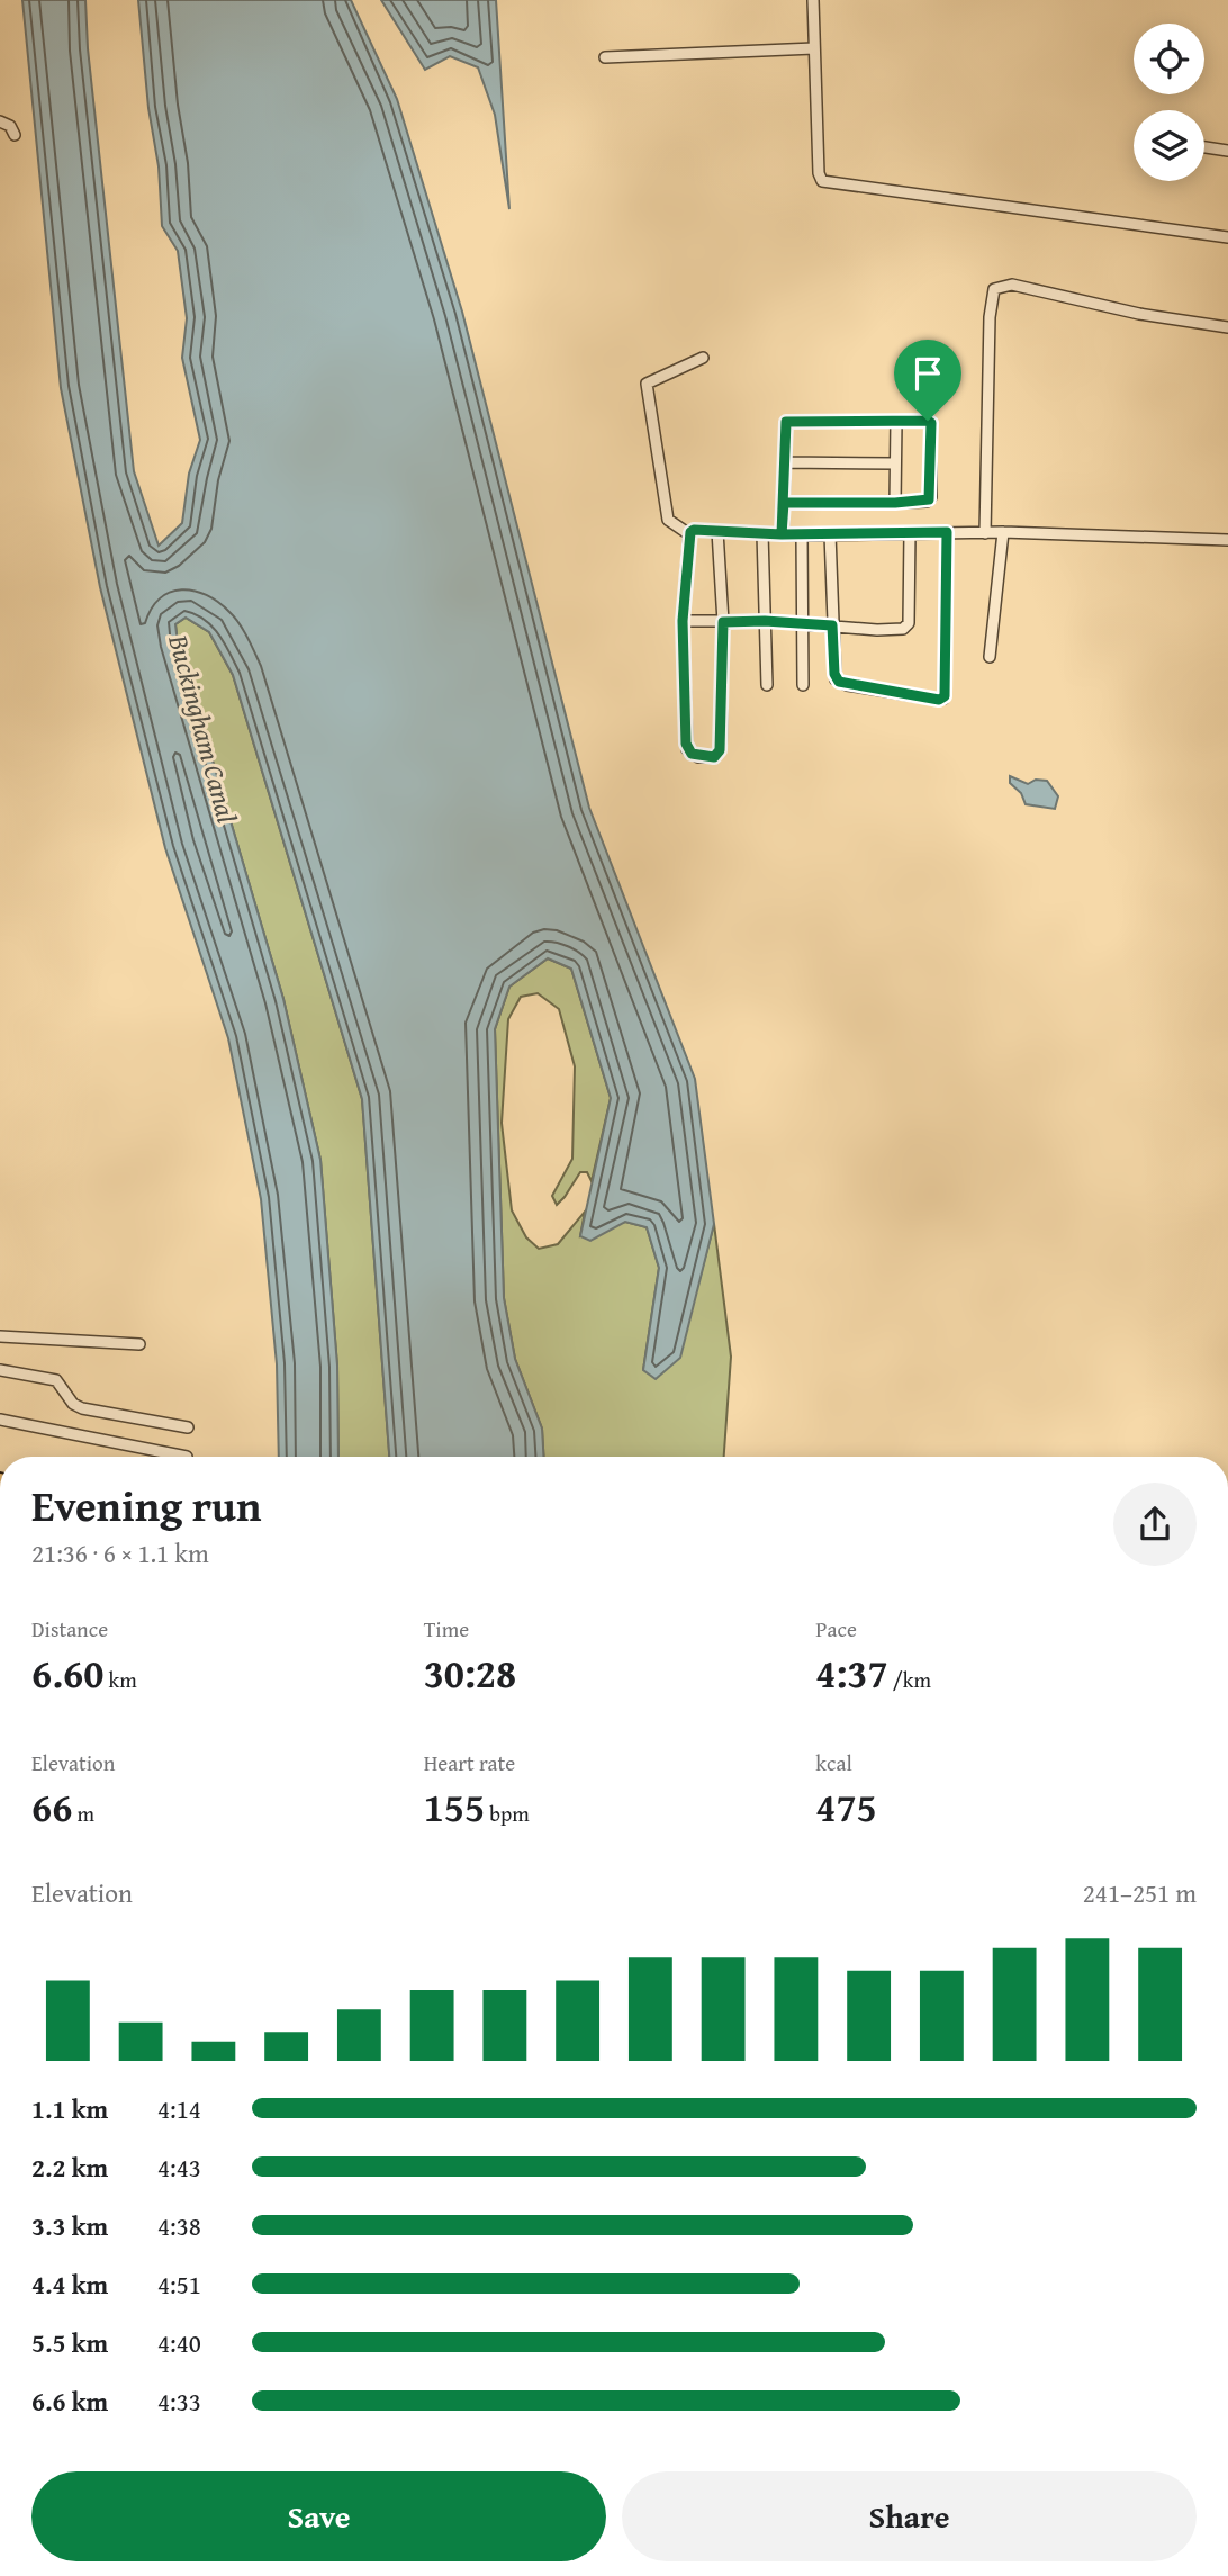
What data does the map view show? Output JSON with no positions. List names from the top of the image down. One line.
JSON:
{"water":["Buckingham Canal"],"page":{"heading":["Evening run","21:36 · 6 × 1.1 km"],"stats":[["Distance","6.60 km"],["Time","30:28"],["Pace","4:37 /km"],["Elevation","66 m"],["Heart rate","155 bpm"],["kcal","475"]],"chart":["Elevation","241–251 m"],"list":[{"name":"1.1 km","note":"4:14"},{"name":"2.2 km","note":"4:43"},{"name":"3.3 km","note":"4:38"},{"name":"4.4 km","note":"4:51"},{"name":"5.5 km","note":"4:40"},{"name":"6.6 km","note":"4:33"}],"buttons":["Save","Share"]}}
